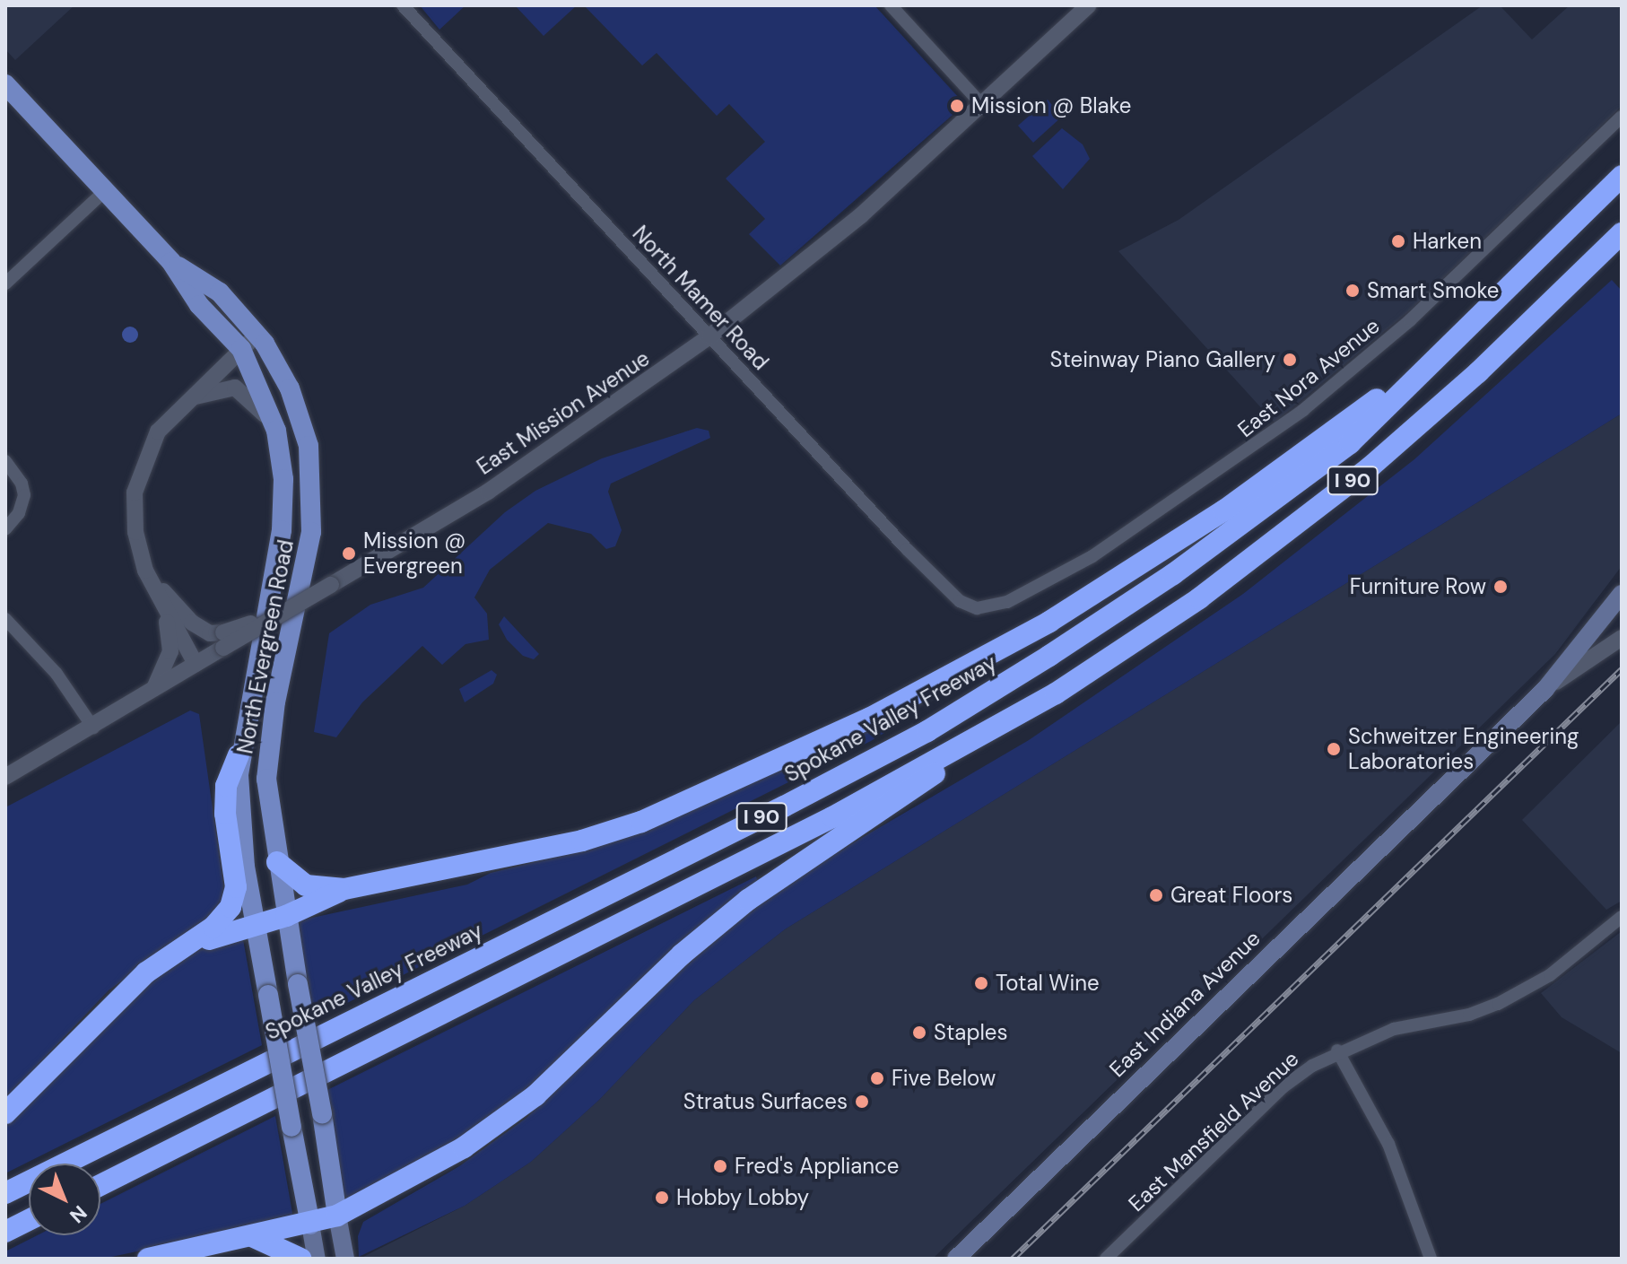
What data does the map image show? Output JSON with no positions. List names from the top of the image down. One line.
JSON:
{"streets":{"highway":["I 90","Spokane Valley Freeway"],"main road":["North Evergreen Road","East Indiana Avenue"],"street":["North Mamer Road","East Nora Avenue","East Mission Avenue","East Mansfield Avenue"]},"crossings":[["North Mamer Road","East Nora Avenue"],["North Mamer Road","East Mission Avenue"]],"places":["Mission @ Blake","Harken","Smart Smoke","Steinway Piano Gallery","Mission @ Evergreen","Furniture Row","Schweitzer Engineering Laboratories","Great Floors","Total Wine","Staples","Five Below","Stratus Surfaces","Fred's Appliance","Hobby Lobby"],"north":"bottom right"}
